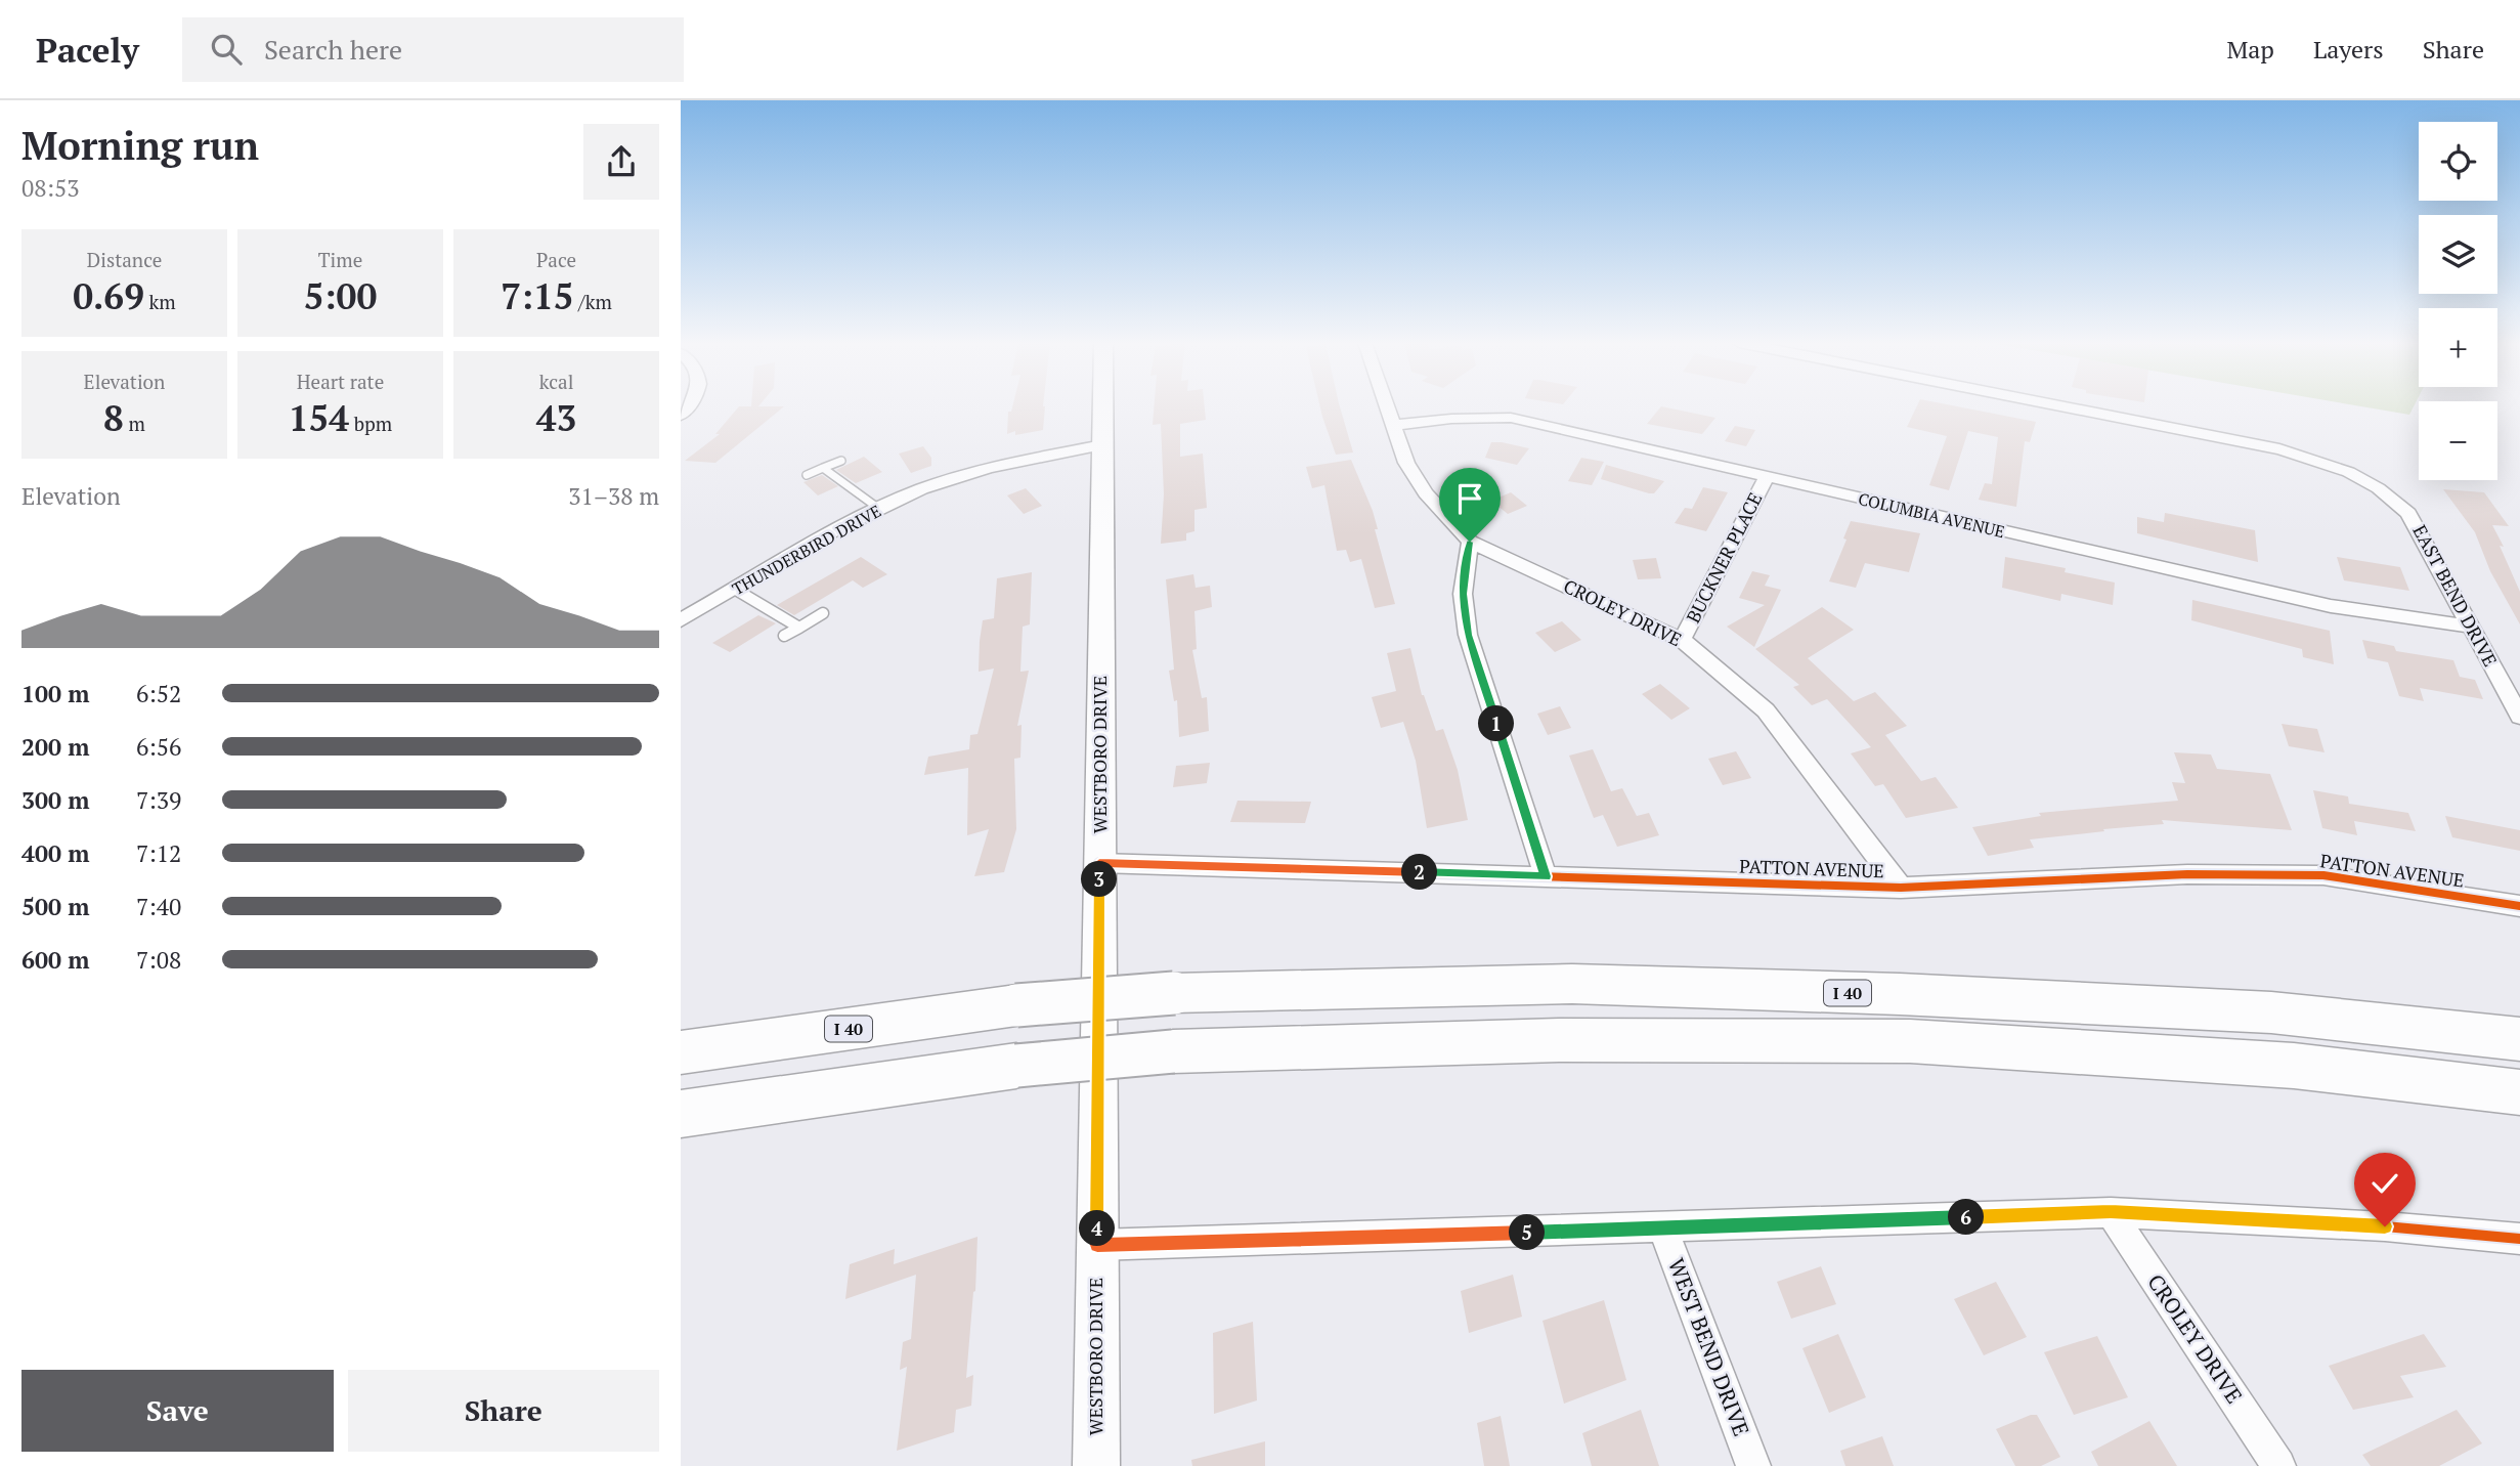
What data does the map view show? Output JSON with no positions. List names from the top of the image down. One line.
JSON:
{"streets":{"highway":["I 40"],"street":["COLUMBIA AVENUE","THUNDERBIRD DRIVE","BUCKNER PLACE","EAST BEND DRIVE","CROLEY DRIVE","WESTBORO DRIVE","PATTON AVENUE","WEST BEND DRIVE"]},"crossings":[["COLUMBIA AVENUE","BUCKNER PLACE"],["COLUMBIA AVENUE","EAST BEND DRIVE"],["COLUMBIA AVENUE","CROLEY DRIVE"],["THUNDERBIRD DRIVE","WESTBORO DRIVE"],["BUCKNER PLACE","CROLEY DRIVE"],["CROLEY DRIVE","PATTON AVENUE"],["WESTBORO DRIVE","PATTON AVENUE"]],"page":{"header":"Pacely","search":"Search here","nav":["Map","Layers","Share"],"heading":["Morning run","08:53"],"map_buttons":["+","−"],"stats":[["Distance","0.69 km"],["Time","5:00"],["Pace","7:15 /km"],["Elevation","8 m"],["Heart rate","154 bpm"],["kcal","43"]],"chart":["Elevation","31–38 m"],"list":[{"name":"100 m","note":"6:52"},{"name":"200 m","note":"6:56"},{"name":"300 m","note":"7:39"},{"name":"400 m","note":"7:12"},{"name":"500 m","note":"7:40"},{"name":"600 m","note":"7:08"}],"pins":["1","2","3","6","4","5"],"buttons":["Save","Share"]}}
